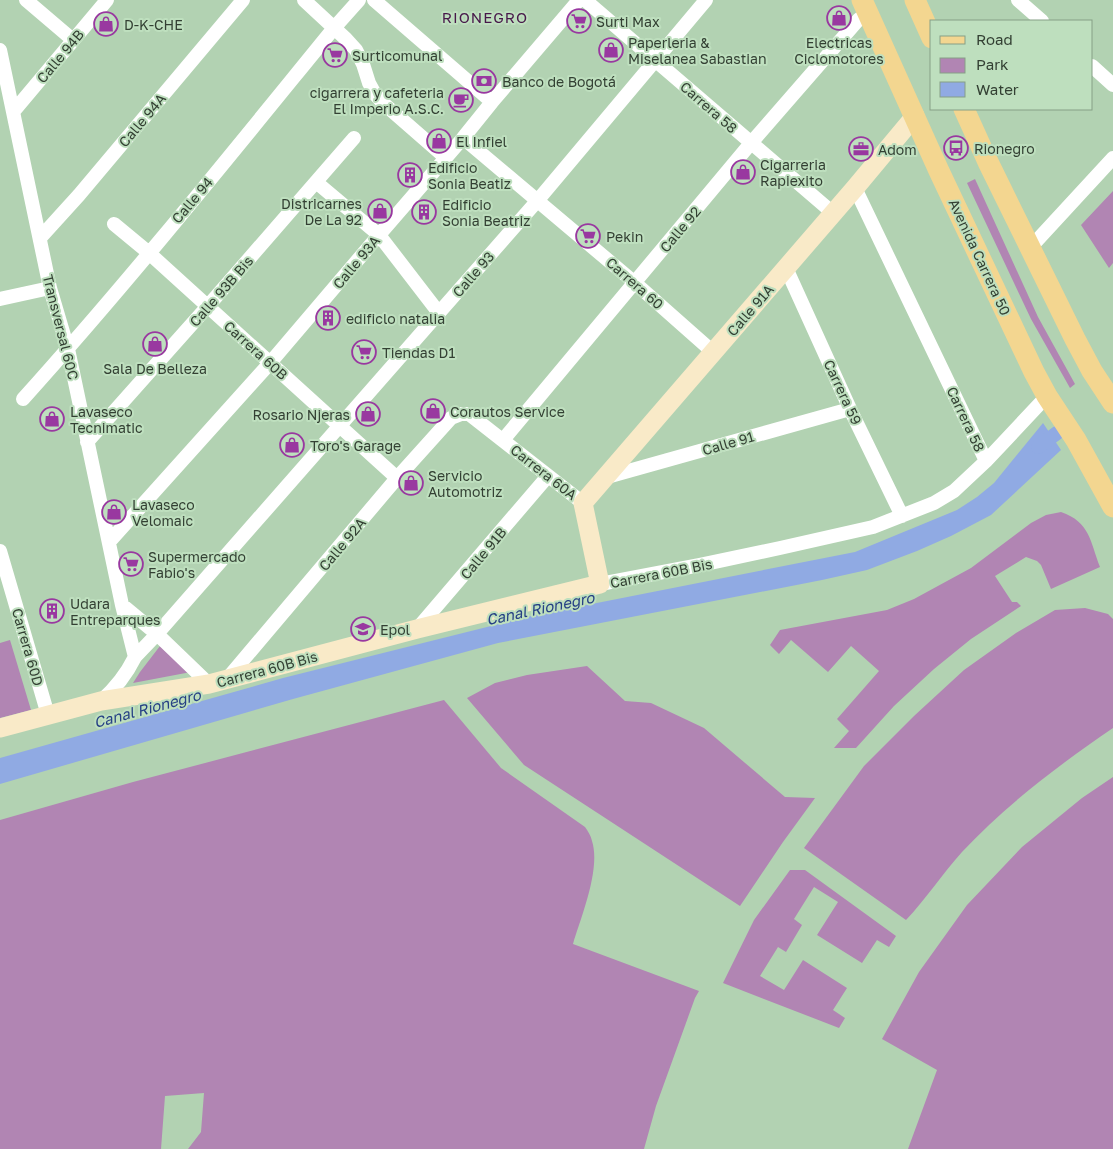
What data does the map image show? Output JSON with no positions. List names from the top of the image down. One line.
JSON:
{"streets":{"main road":["Avenida Carrera 50"],"street":["Calle 94B","Carrera 58","Calle 94A","Calle 94","Calle 92","Calle 93A","Calle 93","Carrera 60","Calle 93B Bis","Calle 91A","Transversal 60C","Carrera 60B","Carrera 59","Calle 91","Carrera 60A","Calle 92A","Calle 91B","Carrera 60B Bis","Carrera 60D"]},"crossings":[["Calle 94B","Transversal 60C"],["Carrera 58","Calle 92"],["Carrera 58","Calle 93"],["Carrera 58","Calle 91A"],["Carrera 58","Carrera 60B Bis"],["Calle 94A","Transversal 60C"],["Calle 94","Transversal 60C"],["Calle 94","Carrera 60B"],["Calle 92","Avenida Carrera 50"],["Calle 92","Carrera 60"],["Calle 92","Carrera 60A"],["Avenida Carrera 50","Calle 91A"],["Avenida Carrera 50","Carrera 60B Bis"],["Calle 93A","Carrera 60"],["Calle 93A","Transversal 60C"],["Calle 93A","Carrera 60B"],["Calle 93","Carrera 60"],["Calle 93","Transversal 60C"],["Calle 93","Carrera 60B"],["Carrera 60","Calle 91A"],["Calle 93B Bis","Transversal 60C"],["Calle 93B Bis","Carrera 60B"],["Calle 91A","Carrera 59"],["Calle 91A","Calle 91"],["Calle 91A","Carrera 60A"],["Carrera 60B","Calle 92A"],["Carrera 59","Calle 91"],["Carrera 59","Carrera 60B Bis"],["Carrera 60A","Calle 92A"],["Carrera 60A","Calle 91B"],["Carrera 60A","Carrera 60B Bis"],["Calle 92A","Carrera 60B Bis"],["Calle 91B","Carrera 60B Bis"],["Carrera 60B Bis","Carrera 60D"]],"districts":["RIONEGRO"],"water":["Canal Rionegro"],"places":{"shop":["Electricas Ciclomotores","D-K-CHE","Paperleria & Miselanea Sabastian","El Infiel","Cigarreria Rapiexito","Districarnes De La 92","Sala De Belleza","Corautos Service","Rosario Njeras","Lavaseco Tecnimatic","Toro's Garage","Servicio Automotriz","Lavaseco Velomaic"],"supermarket":["Surti Max","Surticomunal","Pekin","Tiendas D1","Supermercado Fabio's"],"bank":["Banco de Bogotá"],"cafe":["cigarrera y cafeteria El Imperio A.S.C."],"bus stop":["Rionegro"],"office":["Adom"],"building":["Edificio Sonia Beatiz","Edificio Sonia Beatriz","edificlo natalia","Udara Entreparques"],"school or university":["Epol"]},"legend":["Road","Park","Water"]}
